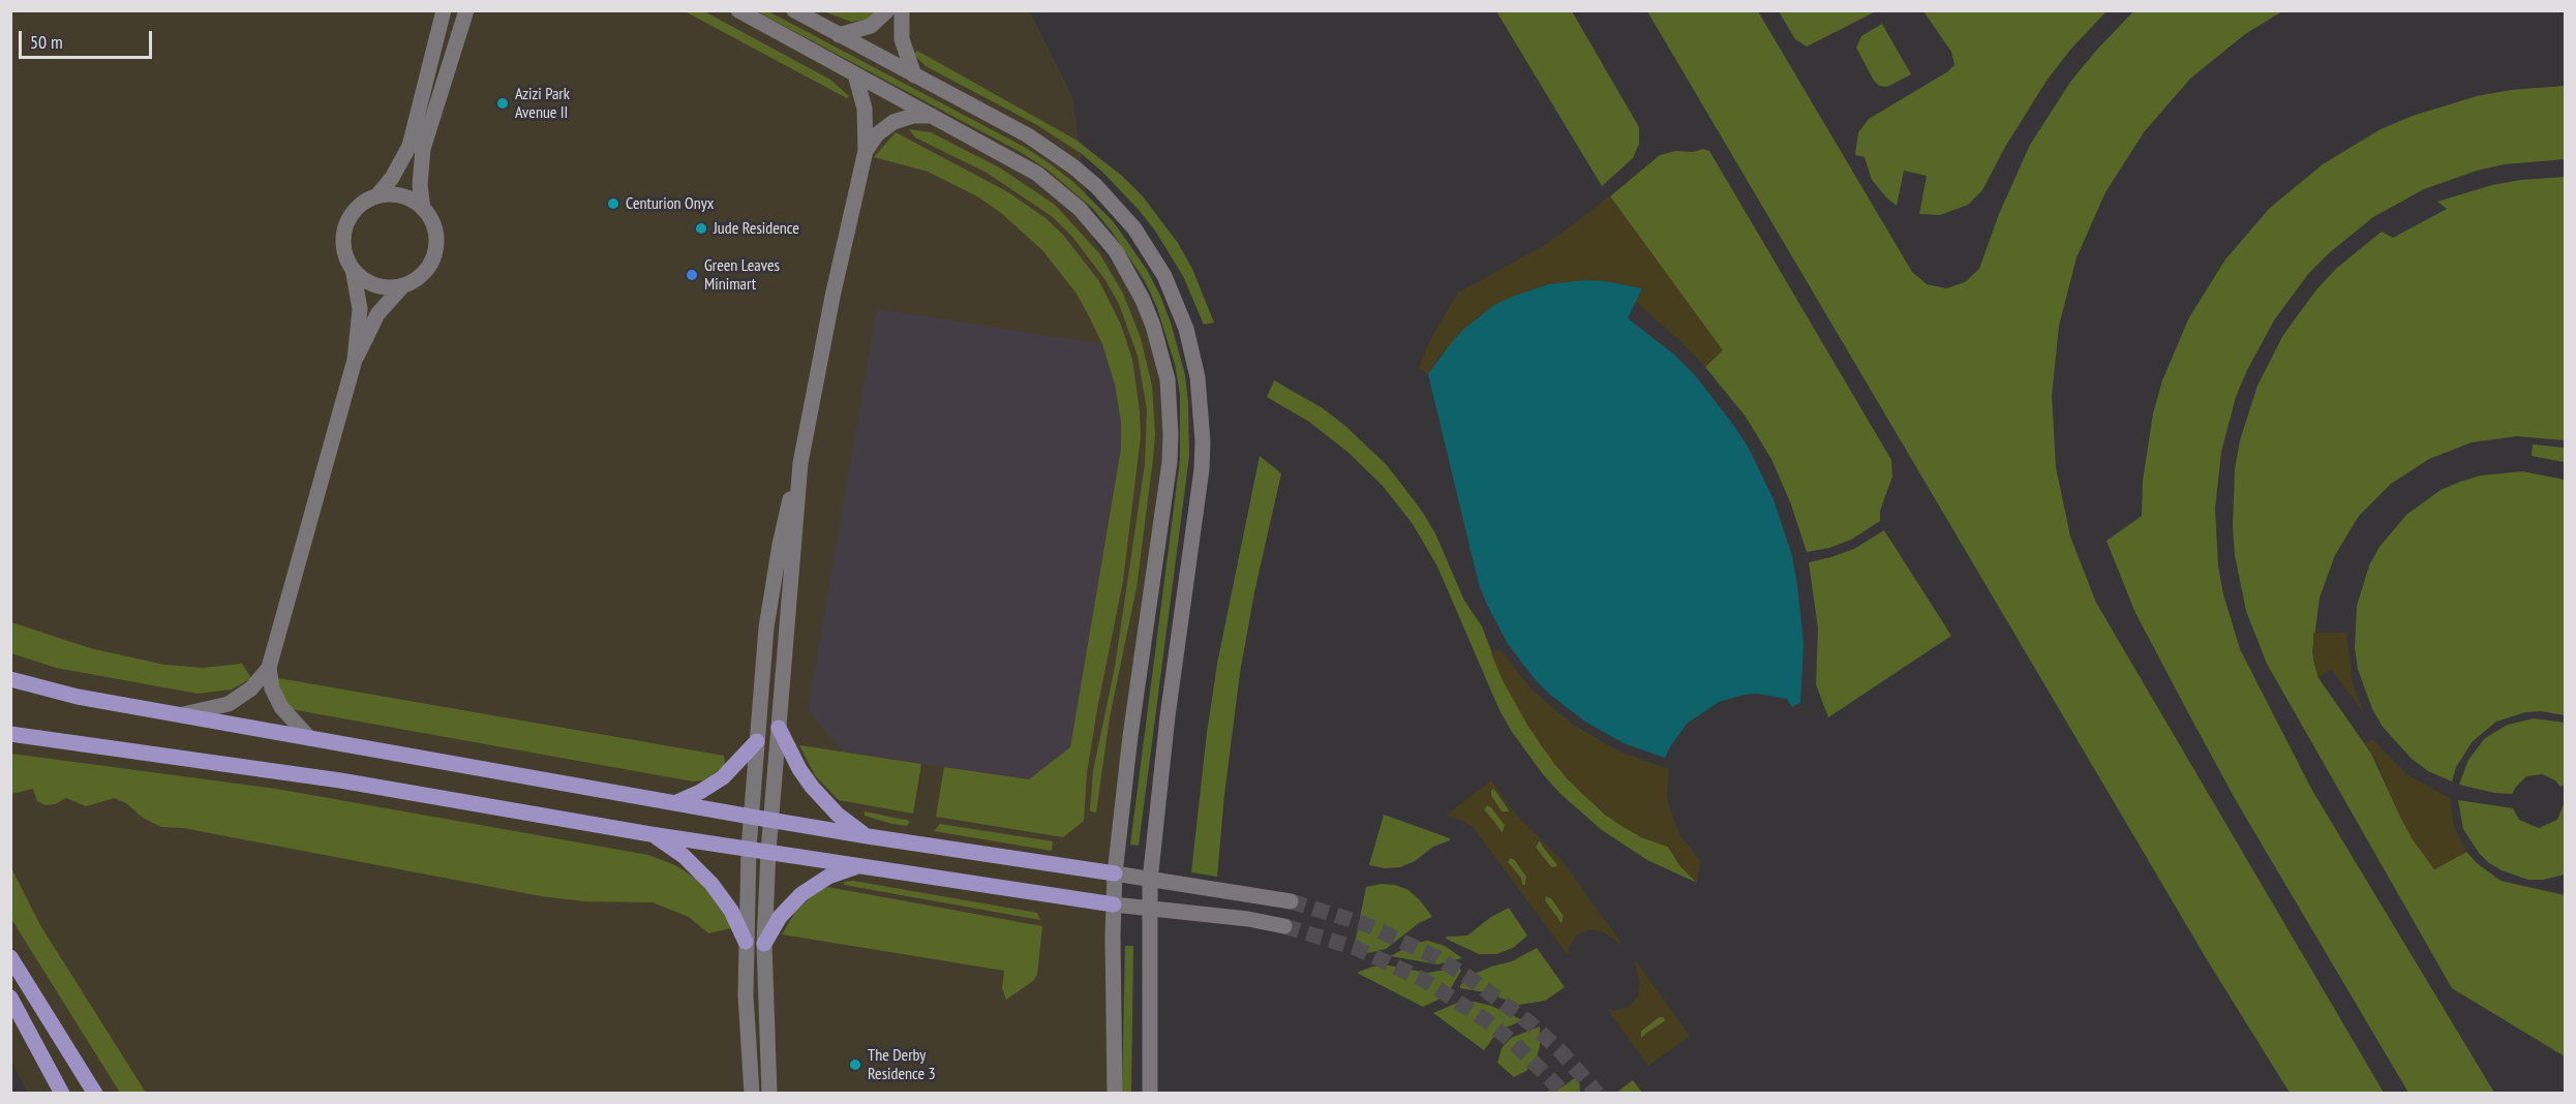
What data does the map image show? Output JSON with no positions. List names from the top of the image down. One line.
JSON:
{"places":["Azizi Park Avenue II","Centurion Onyx","Jude Residence","Green Leaves Minimart","The Derby Residence 3"],"scale_bar":"50 m"}
